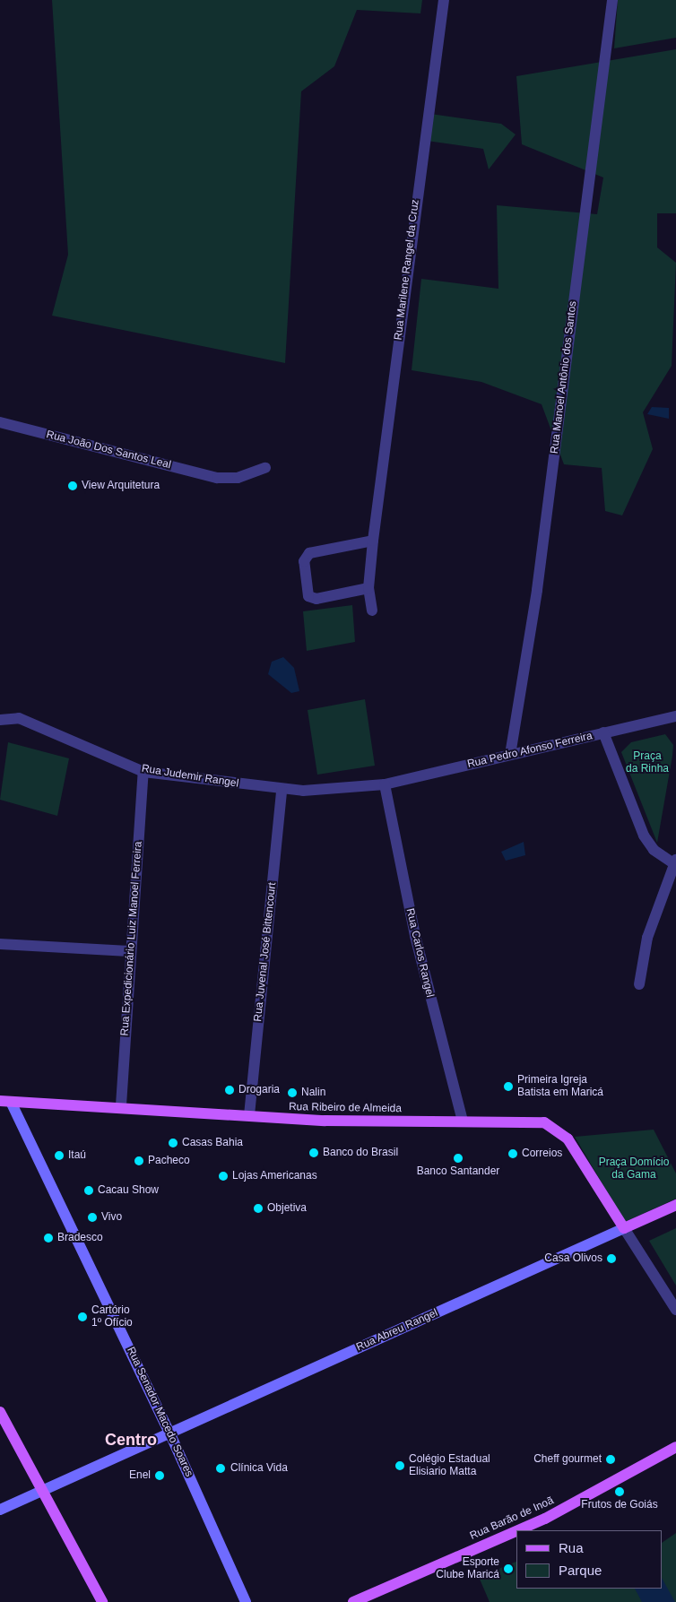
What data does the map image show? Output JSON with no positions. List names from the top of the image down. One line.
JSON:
{"streets":{"main road":["Rua Ribeiro de Almeida","Rua Abreu Rangel","Rua Senador Macedo Soares","Rua Barão de Inoã"],"street":["Rua Marilene Rangel da Cruz","Rua Manoel Antônio dos Santos","Rua João Dos Santos Leal","Rua Pedro Afonso Ferreira","Rua Judemir Rangel","Rua Expedicionário Luiz Manoel Ferreira","Rua Juvenal José Bittencourt","Rua Carlos Rangel"]},"crossings":[["Rua Manoel Antônio dos Santos","Rua Pedro Afonso Ferreira"],["Rua Pedro Afonso Ferreira","Rua Judemir Rangel"],["Rua Pedro Afonso Ferreira","Rua Carlos Rangel"],["Rua Judemir Rangel","Rua Expedicionário Luiz Manoel Ferreira"],["Rua Judemir Rangel","Rua Juvenal José Bittencourt"],["Rua Judemir Rangel","Rua Carlos Rangel"],["Rua Expedicionário Luiz Manoel Ferreira","Rua Ribeiro de Almeida"],["Rua Juvenal José Bittencourt","Rua Ribeiro de Almeida"],["Rua Carlos Rangel","Rua Ribeiro de Almeida"],["Rua Ribeiro de Almeida","Rua Abreu Rangel"],["Rua Ribeiro de Almeida","Rua Senador Macedo Soares"],["Rua Abreu Rangel","Rua Senador Macedo Soares"]],"districts":["Centro"],"parks":["Praça da Rinha","Praça Domício da Gama"],"places":["View Arquitetura","Primeira Igreja Batista em Maricá","Drogaria","Nalin","Casas Bahia","Banco do Brasil","Correios","Itaú","Banco Santander","Pacheco","Lojas Americanas","Cacau Show","Objetiva","Vivo","Bradesco","Casa Olivos","Cartório 1º Ofício","Cheff gourmet","Colégio Estadual Elisiario Matta","Clínica Vida","Enel","Frutos de Goiás","Esporte Clube Maricá"],"legend":["Rua","Parque"]}
